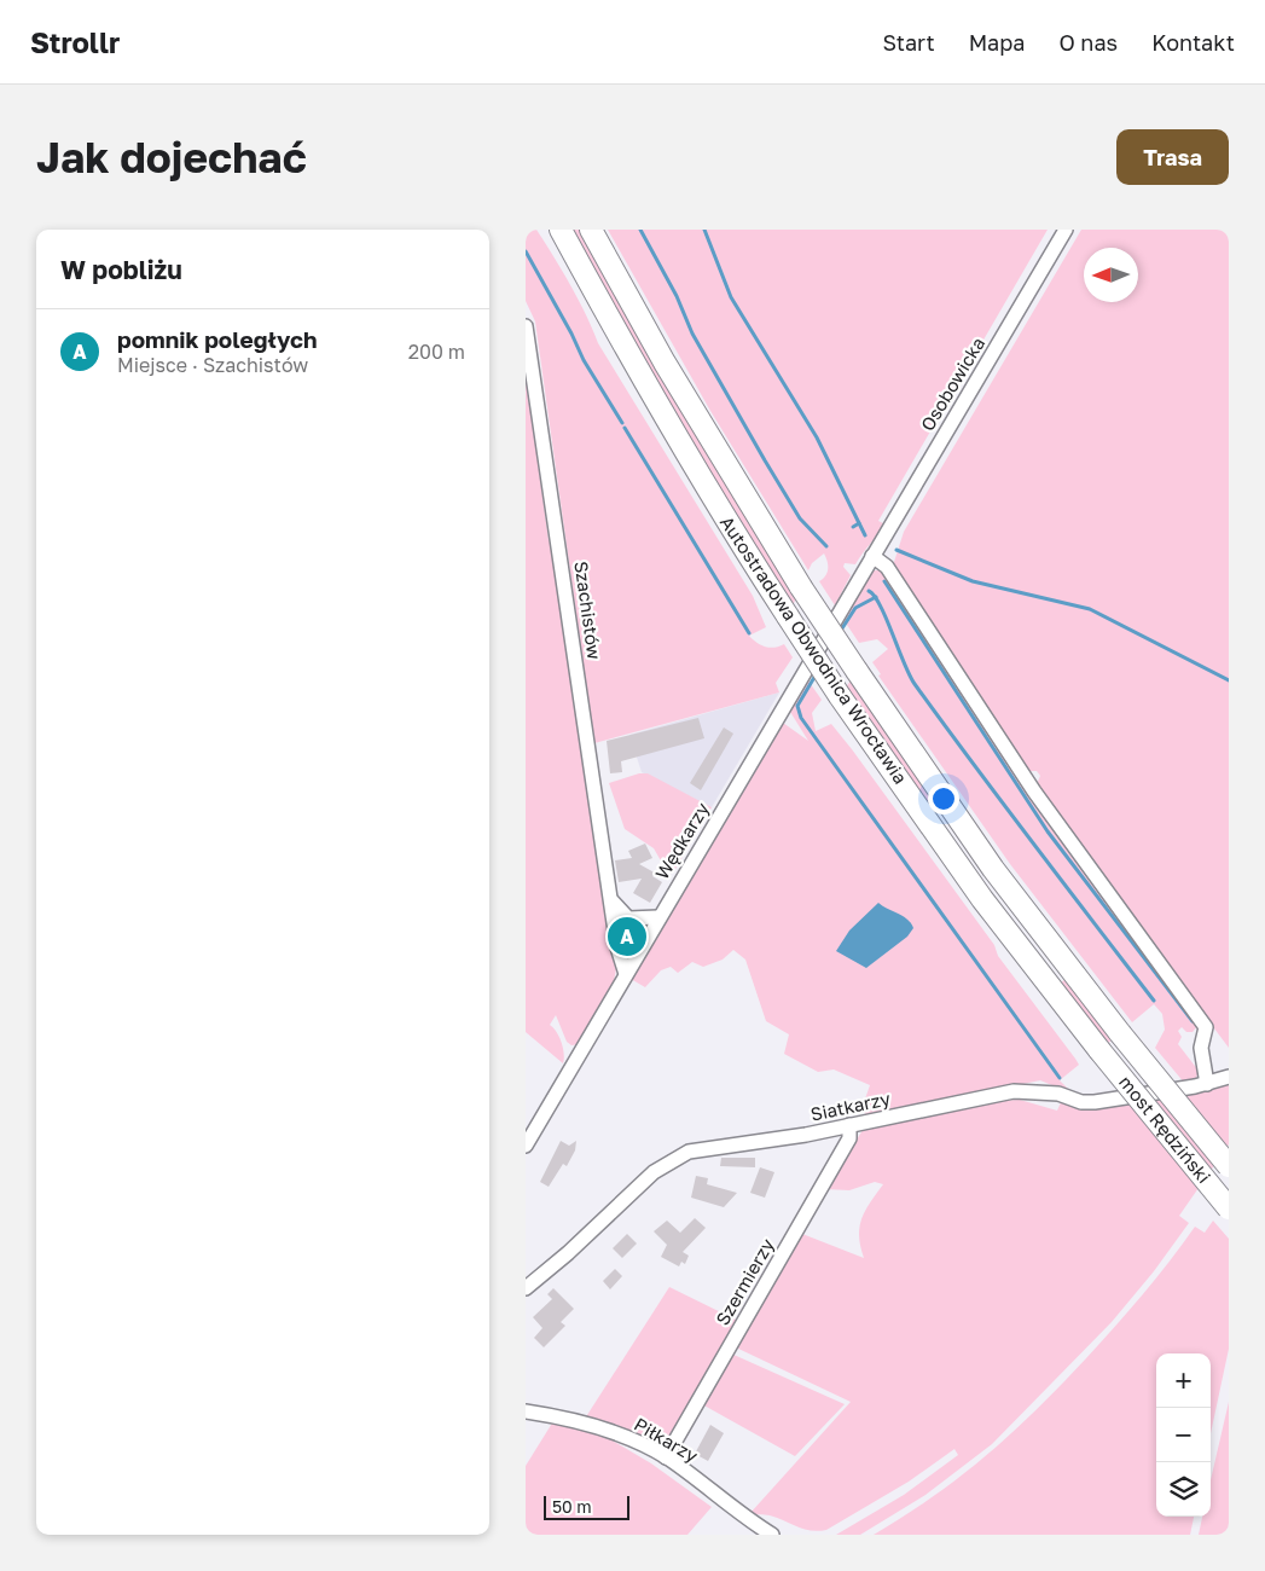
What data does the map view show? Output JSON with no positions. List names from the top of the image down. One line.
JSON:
{"streets":{"highway":["Autostradowa Obwodnica Wrocławia","most Rędziński"],"street":["Osobowicka","Szachistów","Wędkarzy","Siatkarzy","Szermierzy","Piłkarzy"]},"crossings":[["Osobowicka","Wędkarzy"],["Szachistów","Wędkarzy"],["Autostradowa Obwodnica Wrocławia","most Rędziński"],["Siatkarzy","Szermierzy"],["Szermierzy","Piłkarzy"]],"scale_bar":"50 m","north":"left","page":{"header":"Strollr","nav":["Start","Mapa","O nas","Kontakt"],"buttons":"Trasa","title":"Jak dojechać","heading":"W pobliżu","list":[{"mark":"A","name":"pomnik poległych","note":"Miejsce · Szachistów","value":"200 m"}],"pins":"A","map_buttons":["+","−"],"scale":"50 m"}}
